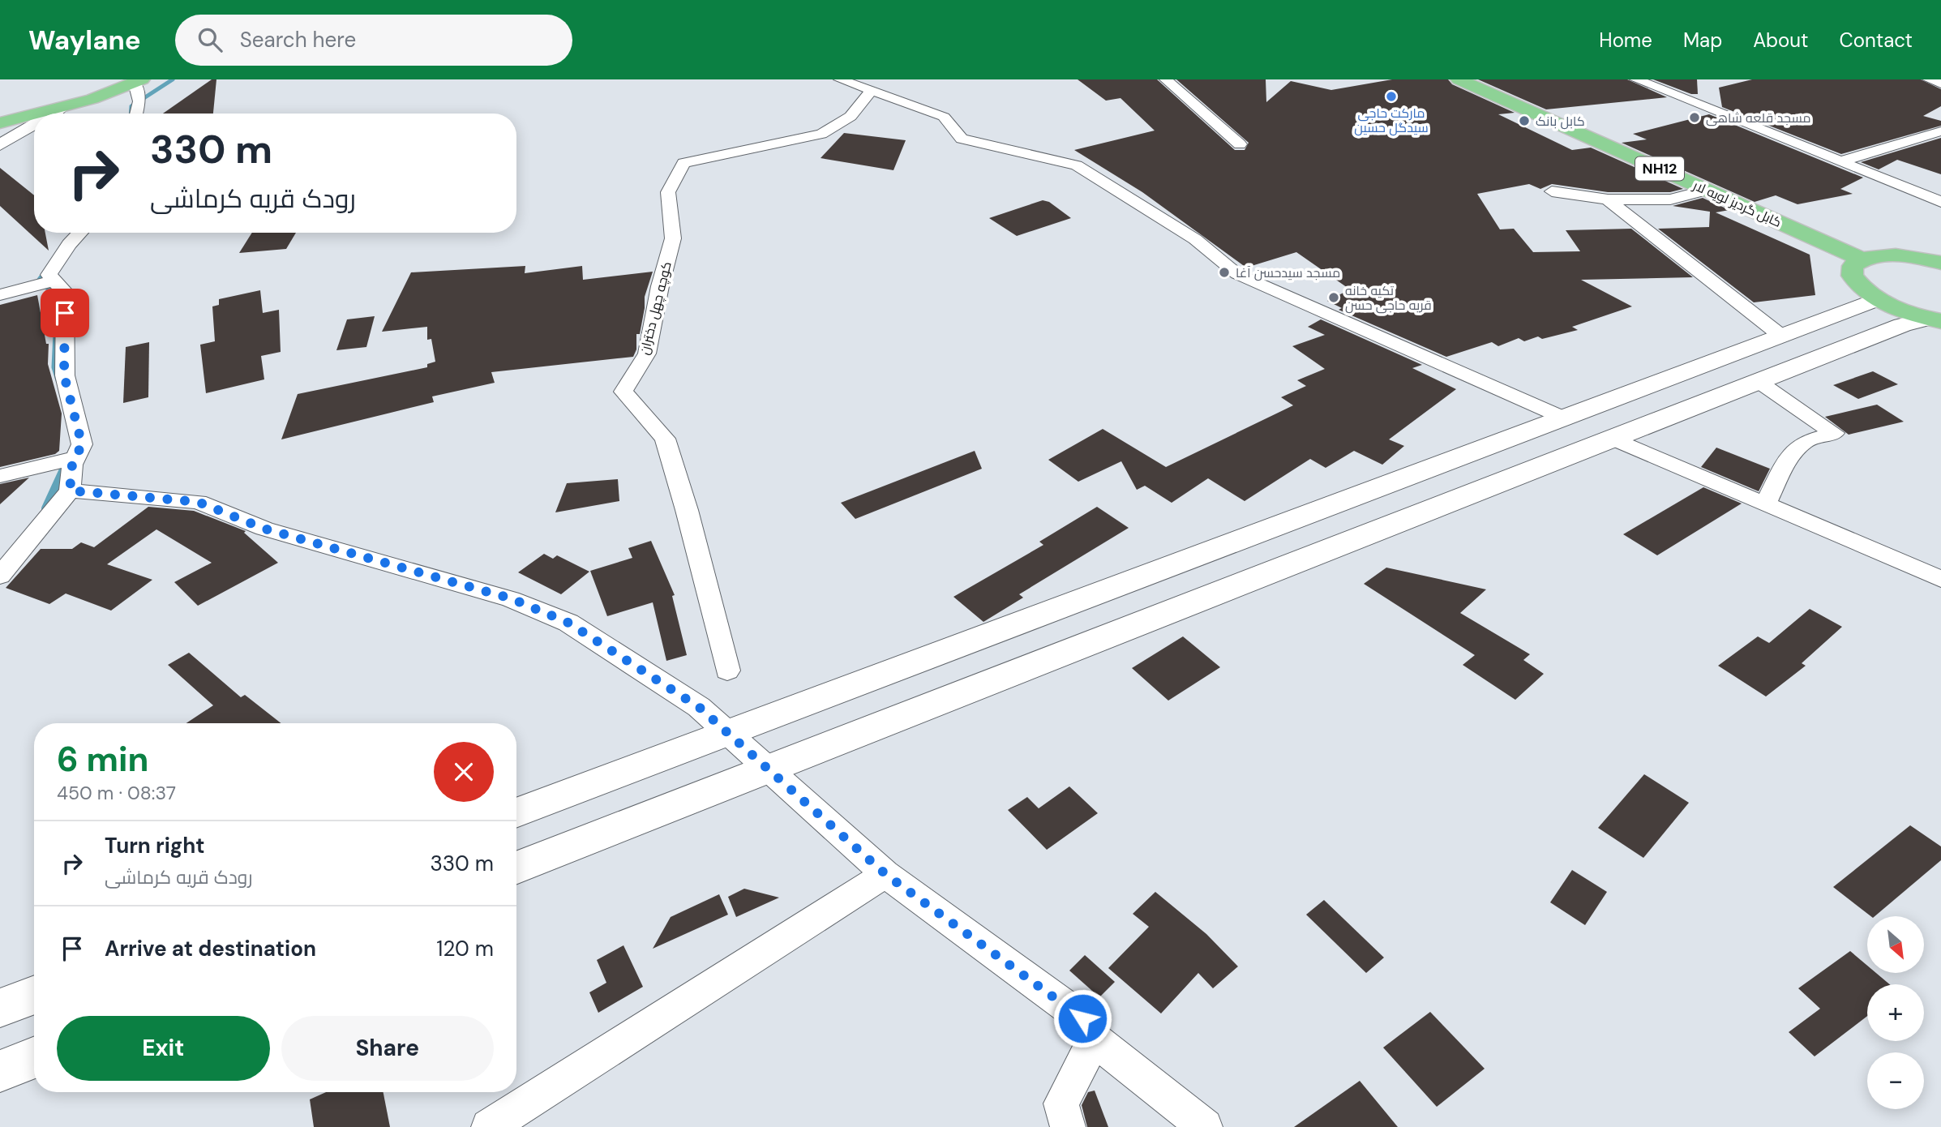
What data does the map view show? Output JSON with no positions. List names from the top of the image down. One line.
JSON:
{"streets":{"highway":["NH12","کابل گردیز لویه لار"],"street":["کوچه چهل دختران"]},"crossings":[["NH12","کابل گردیز لویه لار"]],"places":["مارکت حاجی سیدگل حسین","مسجد قلعه شاهی","کابل بانک","مسجد سیدحسن آغا","تکیه خانه قریه حاجی حسن"],"north":"bottom right","page":{"header":"Waylane","search":"Search here","nav":["Home","Map","About","Contact"],"turn":["330 m","رودک قریه کرماشی"],"heading":["6 min","450 m · 08:37"],"list":[{"name":"Turn right","note":"رودک قریه کرماشی","value":"330 m"},{"name":"Arrive at destination","value":"120 m"}],"map_buttons":["+","−"],"buttons":["Exit","Share"]}}
